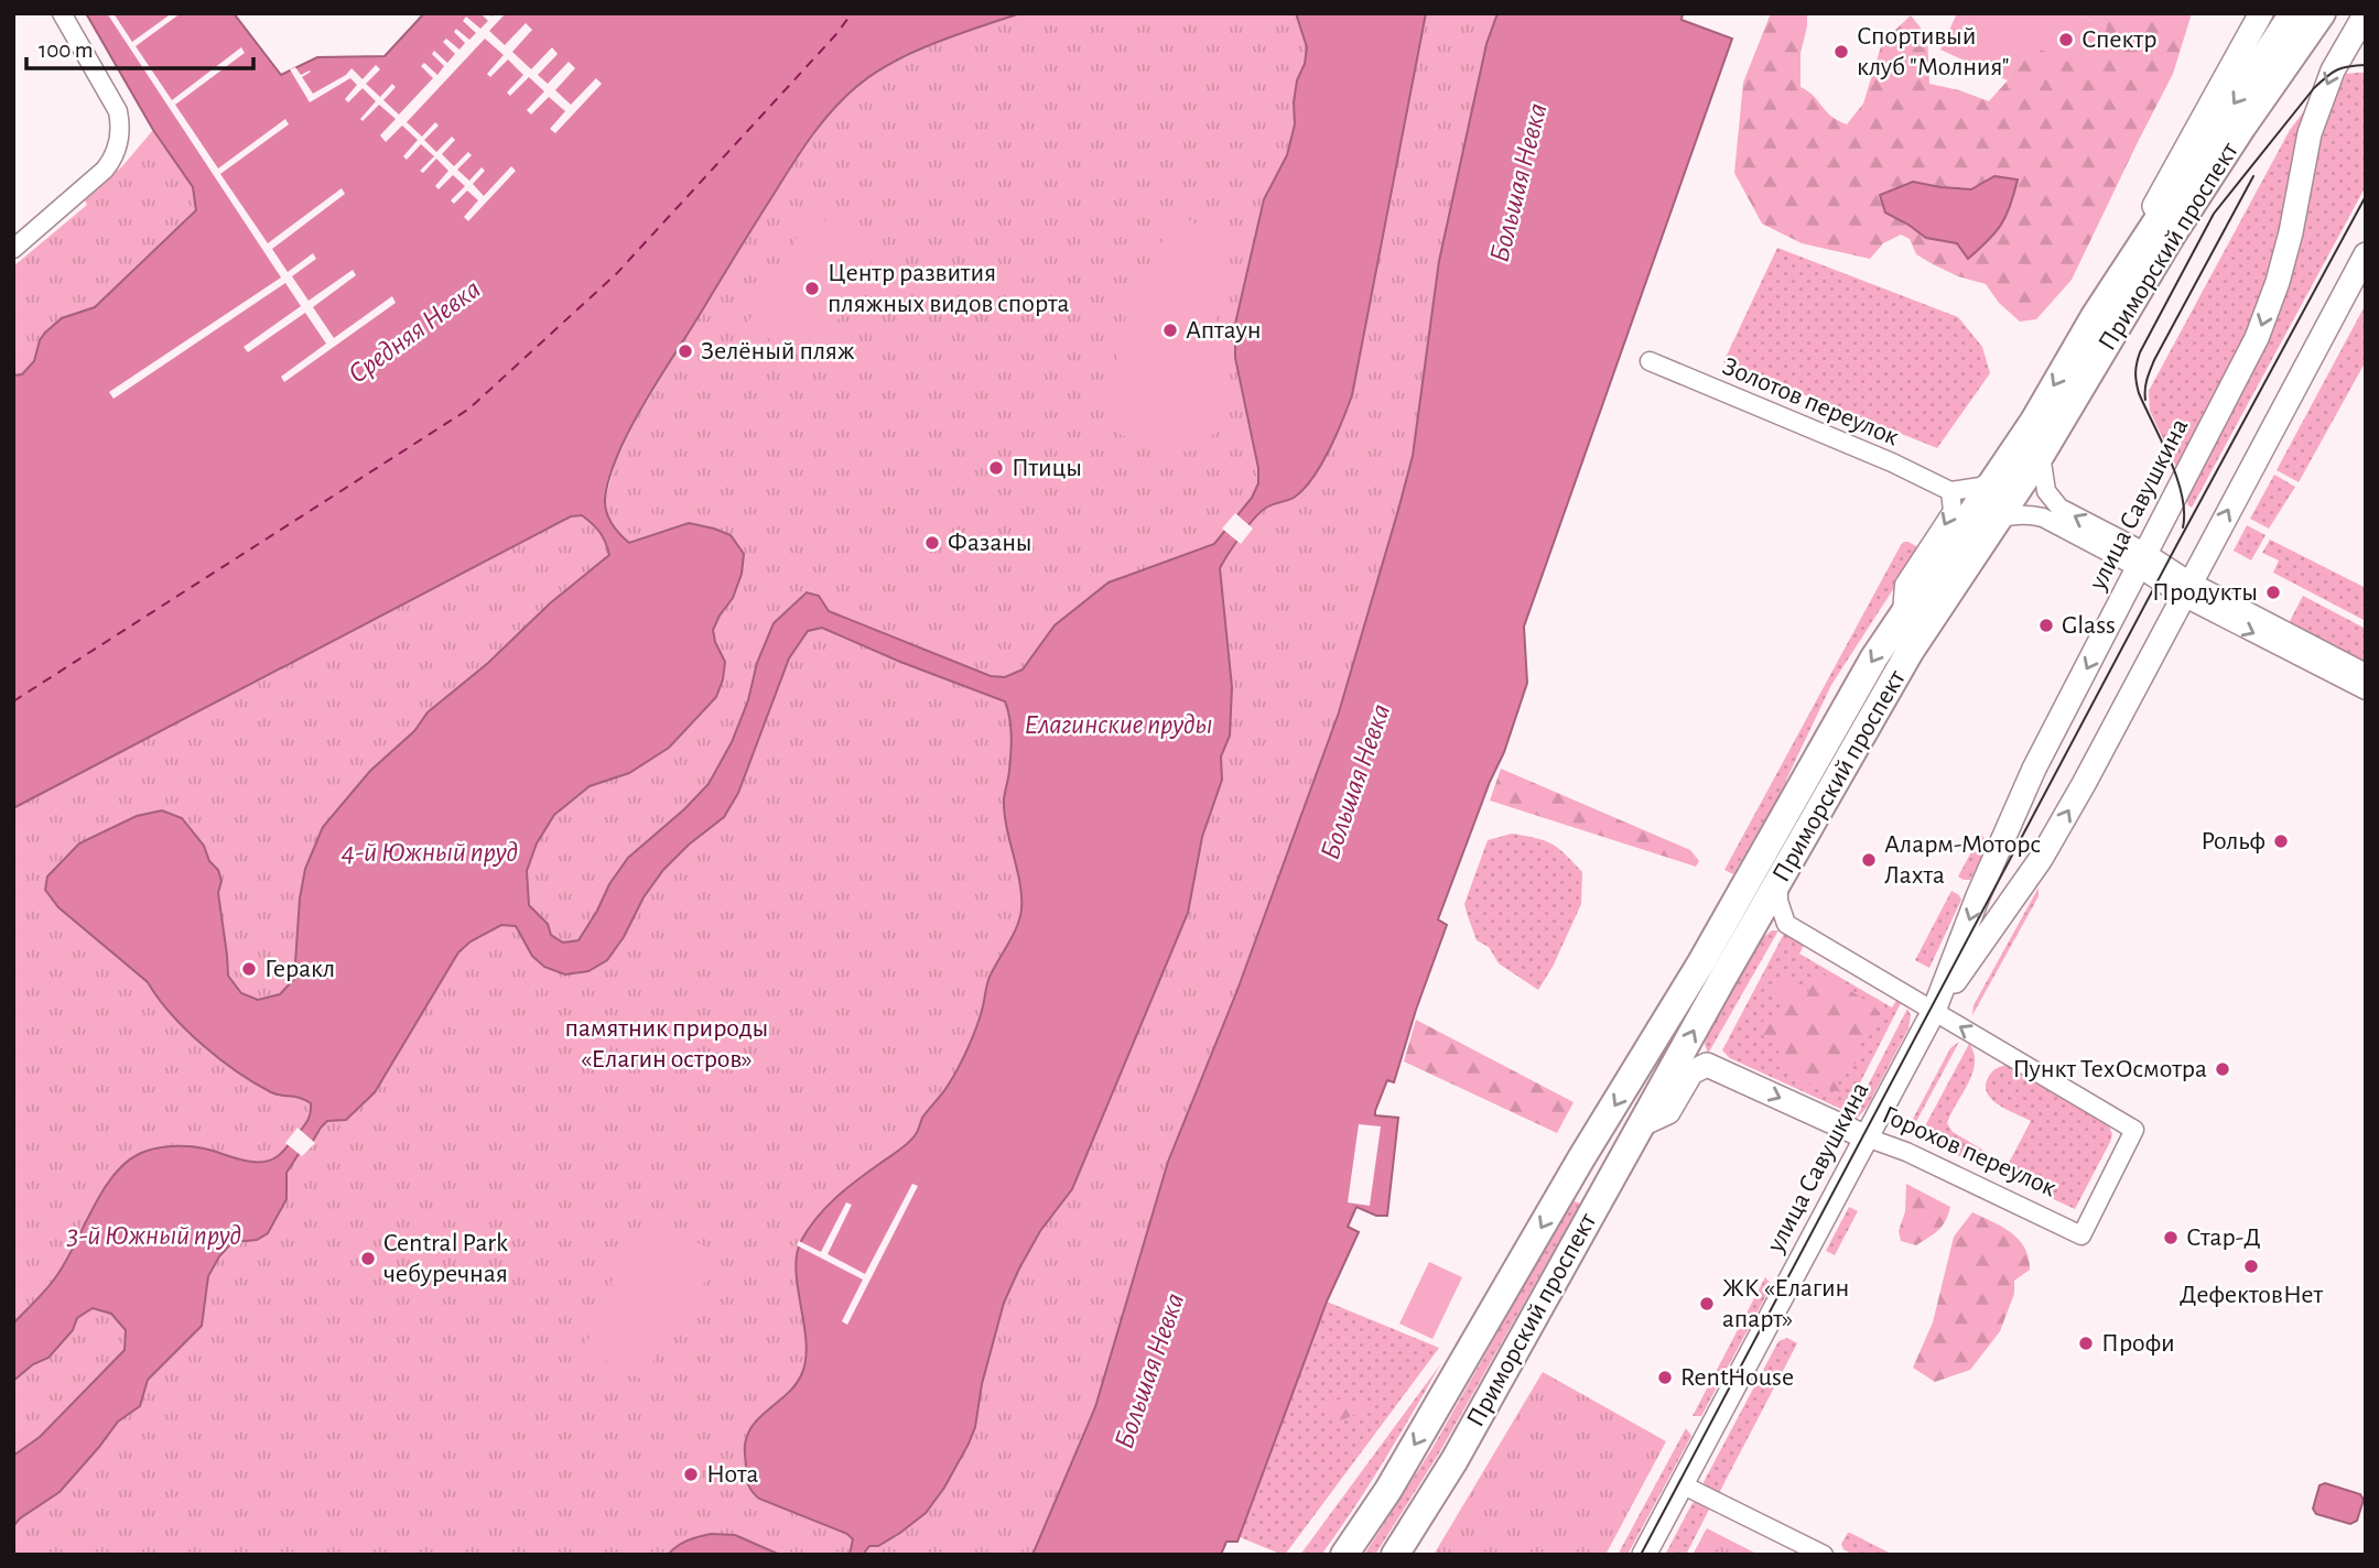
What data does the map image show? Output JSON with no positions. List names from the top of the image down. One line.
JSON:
{"streets":{"main road":["Приморский проспект","улица Савушкина","Горохов переулок"],"street":["Золотов переулок"]},"crossings":[["Приморский проспект","Горохов переулок"],["улица Савушкина","Горохов переулок"]],"water":["Большая Невка","Средняя Невка","Елагинские пруды","4-й Южный пруд","3-й Южный пруд"],"parks":["памятник природы «Елагин остров»"],"places":["Спектр","Спортивый клуб \"Молния\"","Центр развития пляжных видов спорта","Аптаун","Зелёный пляж","Птицы","Фазаны","Продукты","Glass","Рольф","Аларм-Моторс Лахта","Геракл","Пункт ТехОсмотра","Стар-Д","Central Park чебуречная","ДефектовНет","ЖК «Елагин апарт»","Профи","RentHouse","Нота"],"scale_bar":"100 m"}
